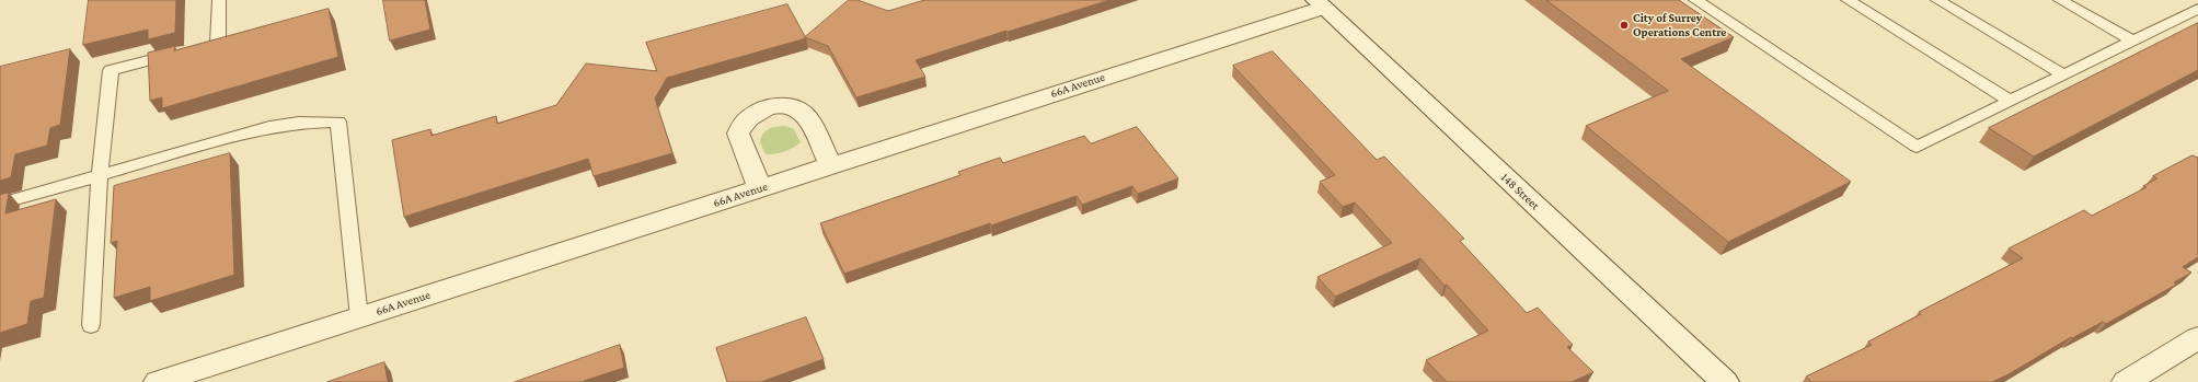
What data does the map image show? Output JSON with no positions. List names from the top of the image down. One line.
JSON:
{"streets":{"street":["66A Avenue","148 Street"]},"crossings":[["66A Avenue","148 Street"]],"places":["City of Surrey Operations Centre"]}
